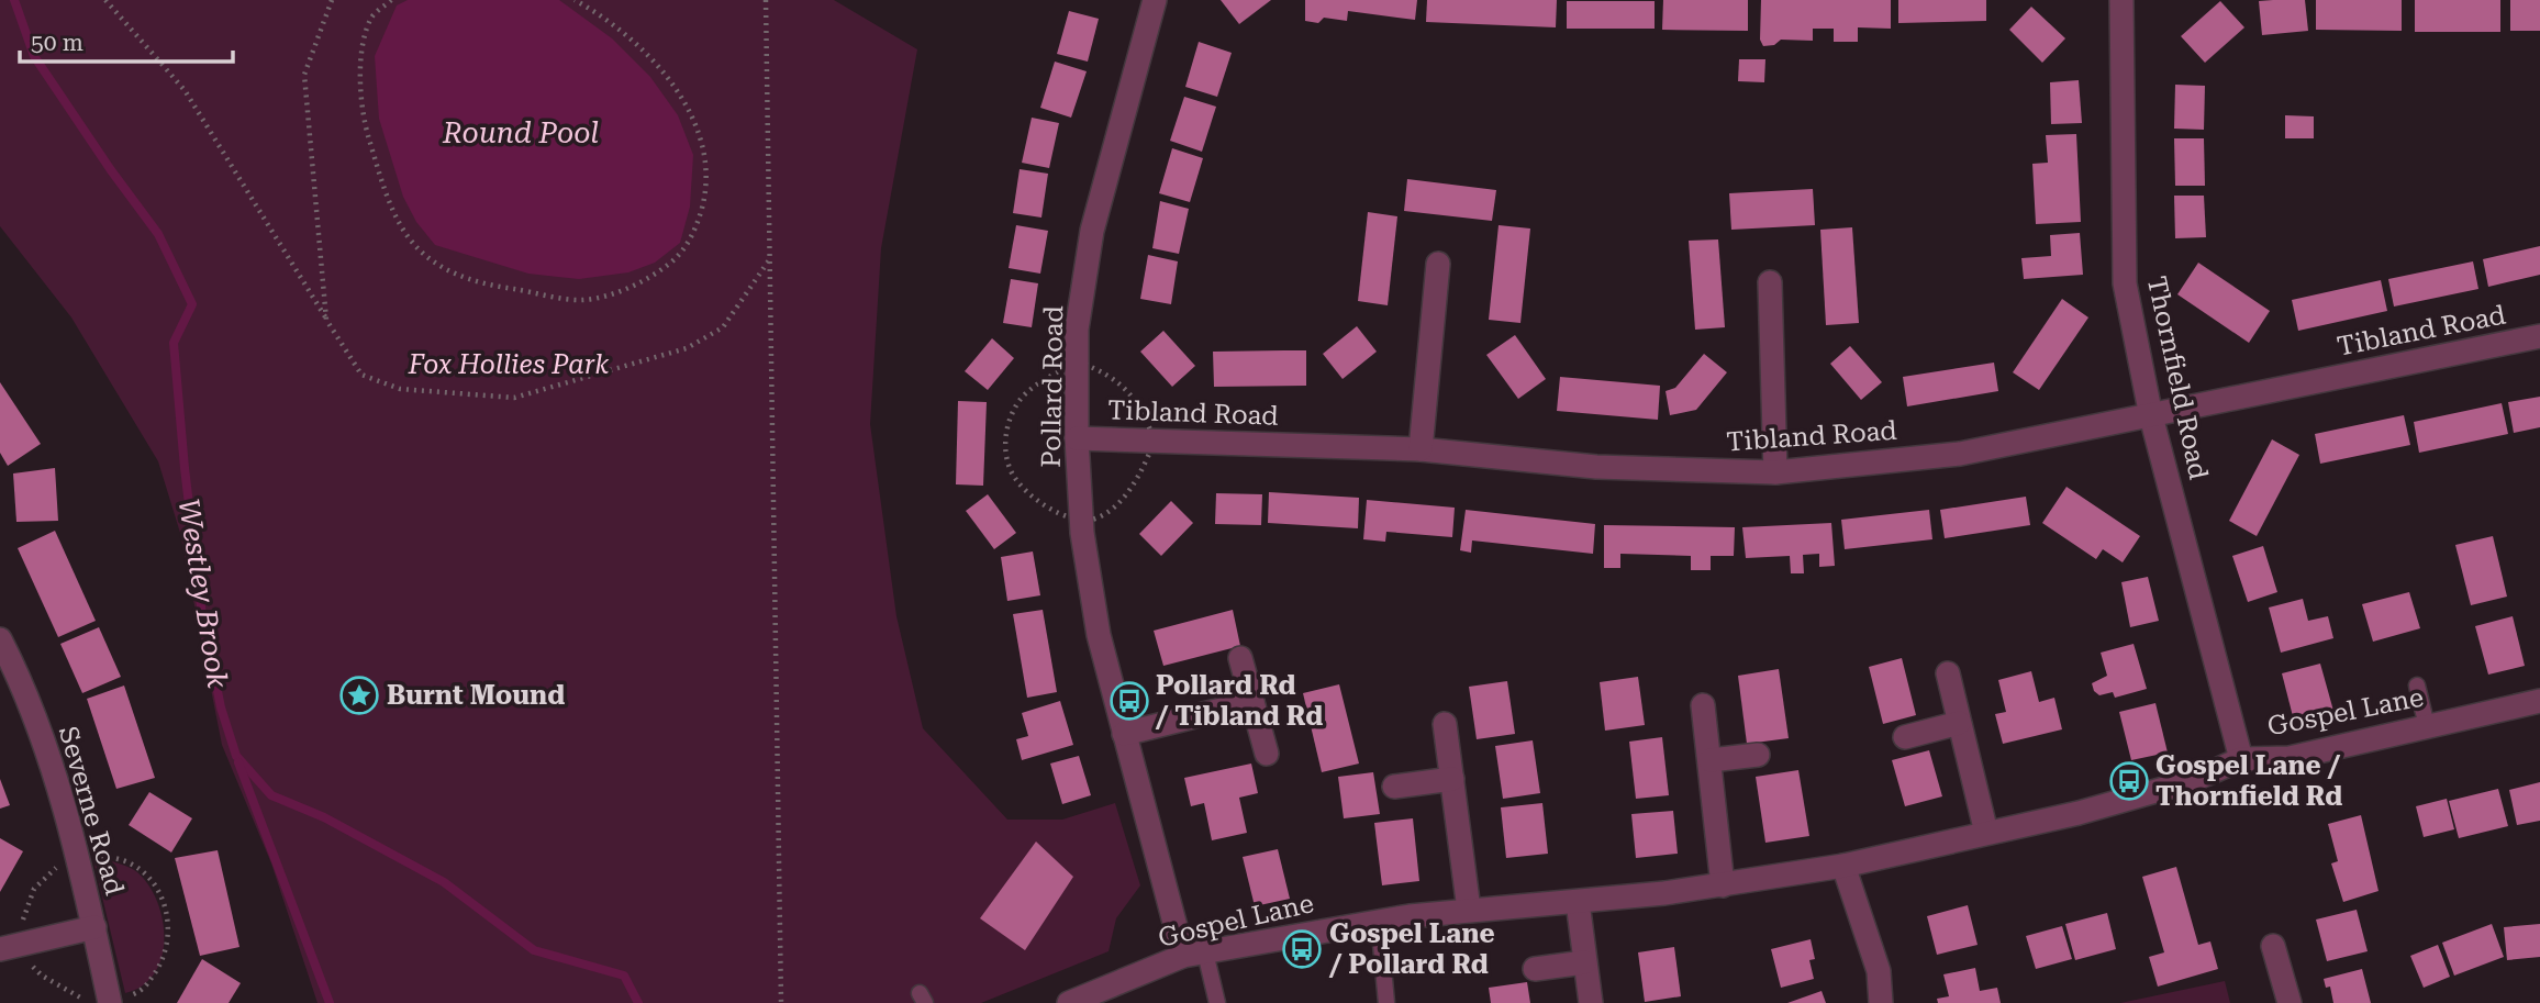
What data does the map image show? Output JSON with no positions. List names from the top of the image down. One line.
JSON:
{"streets":{"street":["Tibland Road","Thornfield Road","Pollard Road","Gospel Lane","Severne Road"]},"crossings":[["Tibland Road","Thornfield Road"],["Tibland Road","Pollard Road"],["Thornfield Road","Gospel Lane"],["Pollard Road","Gospel Lane"]],"water":["Round Pool","Westley Brook"],"parks":["Fox Hollies Park"],"places":{"place":["Burnt Mound"],"bus stop":["Pollard Rd / Tibland Rd","Gospel Lane / Thornfield Rd","Gospel Lane / Pollard Rd"]},"scale_bar":"50 m"}
